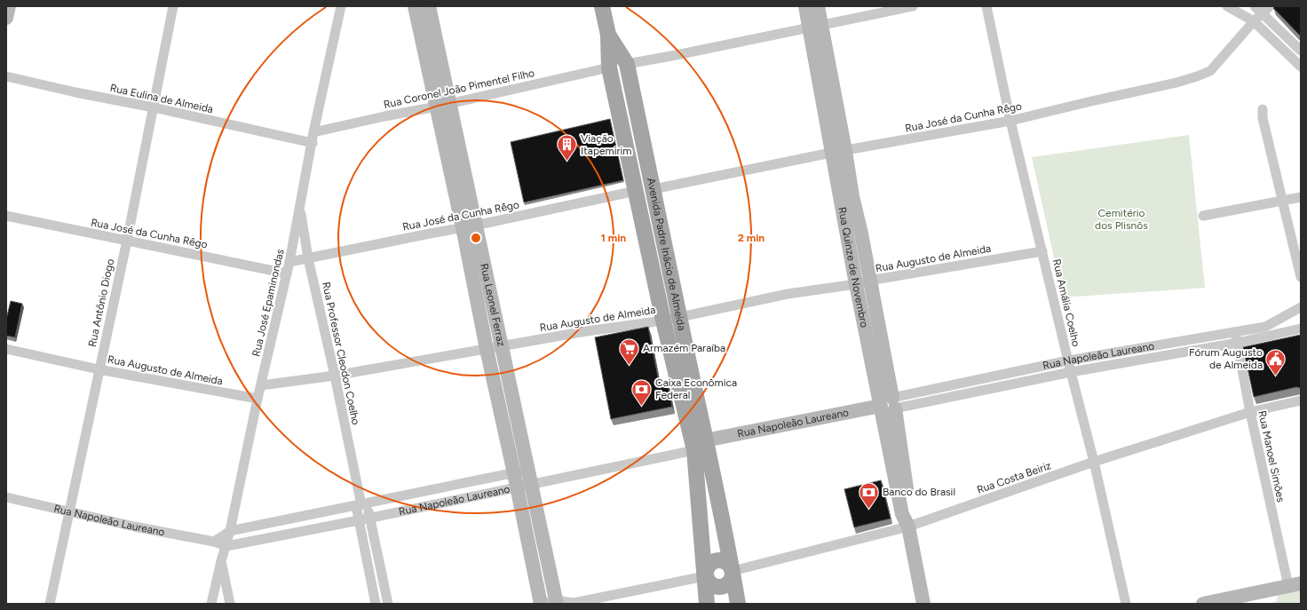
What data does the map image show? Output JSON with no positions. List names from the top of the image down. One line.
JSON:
{"streets":{"main road":["Avenida Padre Inácio de Almeida"],"street":["Rua Coronel João Pimentel Filho","Rua Eulina de Almeida","Rua José da Cunha Rêgo","Rua Augusto de Almeida","Rua Quinze de Novembro","Rua Antônio Diogo","Rua José Epaminondas","Rua Amália Coelho","Rua Leonel Ferraz","Rua Professor Cleodon Coelho","Rua Napoleão Laureano","Rua Manoel Simões","Rua Costa Beiriz"]},"crossings":[["Rua Coronel João Pimentel Filho","Avenida Padre Inácio de Almeida"],["Rua Coronel João Pimentel Filho","Rua José Epaminondas"],["Rua Coronel João Pimentel Filho","Rua Leonel Ferraz"],["Rua Eulina de Almeida","Rua Antônio Diogo"],["Rua Eulina de Almeida","Rua José Epaminondas"],["Rua José da Cunha Rêgo","Avenida Padre Inácio de Almeida"],["Rua José da Cunha Rêgo","Rua Quinze de Novembro"],["Rua José da Cunha Rêgo","Rua Antônio Diogo"],["Rua José da Cunha Rêgo","Rua José Epaminondas"],["Rua José da Cunha Rêgo","Rua Amália Coelho"],["Rua José da Cunha Rêgo","Rua Leonel Ferraz"],["Rua José da Cunha Rêgo","Rua Professor Cleodon Coelho"],["Avenida Padre Inácio de Almeida","Rua Augusto de Almeida"],["Avenida Padre Inácio de Almeida","Rua Napoleão Laureano"],["Avenida Padre Inácio de Almeida","Rua Costa Beiriz"],["Rua Augusto de Almeida","Rua Quinze de Novembro"],["Rua Augusto de Almeida","Rua Antônio Diogo"],["Rua Augusto de Almeida","Rua José Epaminondas"],["Rua Augusto de Almeida","Rua Amália Coelho"],["Rua Augusto de Almeida","Rua Leonel Ferraz"],["Rua Augusto de Almeida","Rua Professor Cleodon Coelho"],["Rua Quinze de Novembro","Rua Napoleão Laureano"],["Rua Quinze de Novembro","Rua Costa Beiriz"],["Rua Antônio Diogo","Rua Napoleão Laureano"],["Rua José Epaminondas","Rua Professor Cleodon Coelho"],["Rua José Epaminondas","Rua Napoleão Laureano"],["Rua Amália Coelho","Rua Napoleão Laureano"],["Rua Amália Coelho","Rua Costa Beiriz"],["Rua Leonel Ferraz","Rua Napoleão Laureano"],["Rua Professor Cleodon Coelho","Rua Napoleão Laureano"],["Rua Napoleão Laureano","Rua Manoel Simões"],["Rua Manoel Simões","Rua Costa Beiriz"]],"parks":["Cemitério dos Plisnôs"],"places":{"building":["Viação Itapemirim"],"supermarket":["Armazém Paraíba"],"public building":["Fórum Augusto de Almeida"],"bank":["Caixa Econômica Federal","Banco do Brasil"]},"rings":["1 min","2 min"]}
